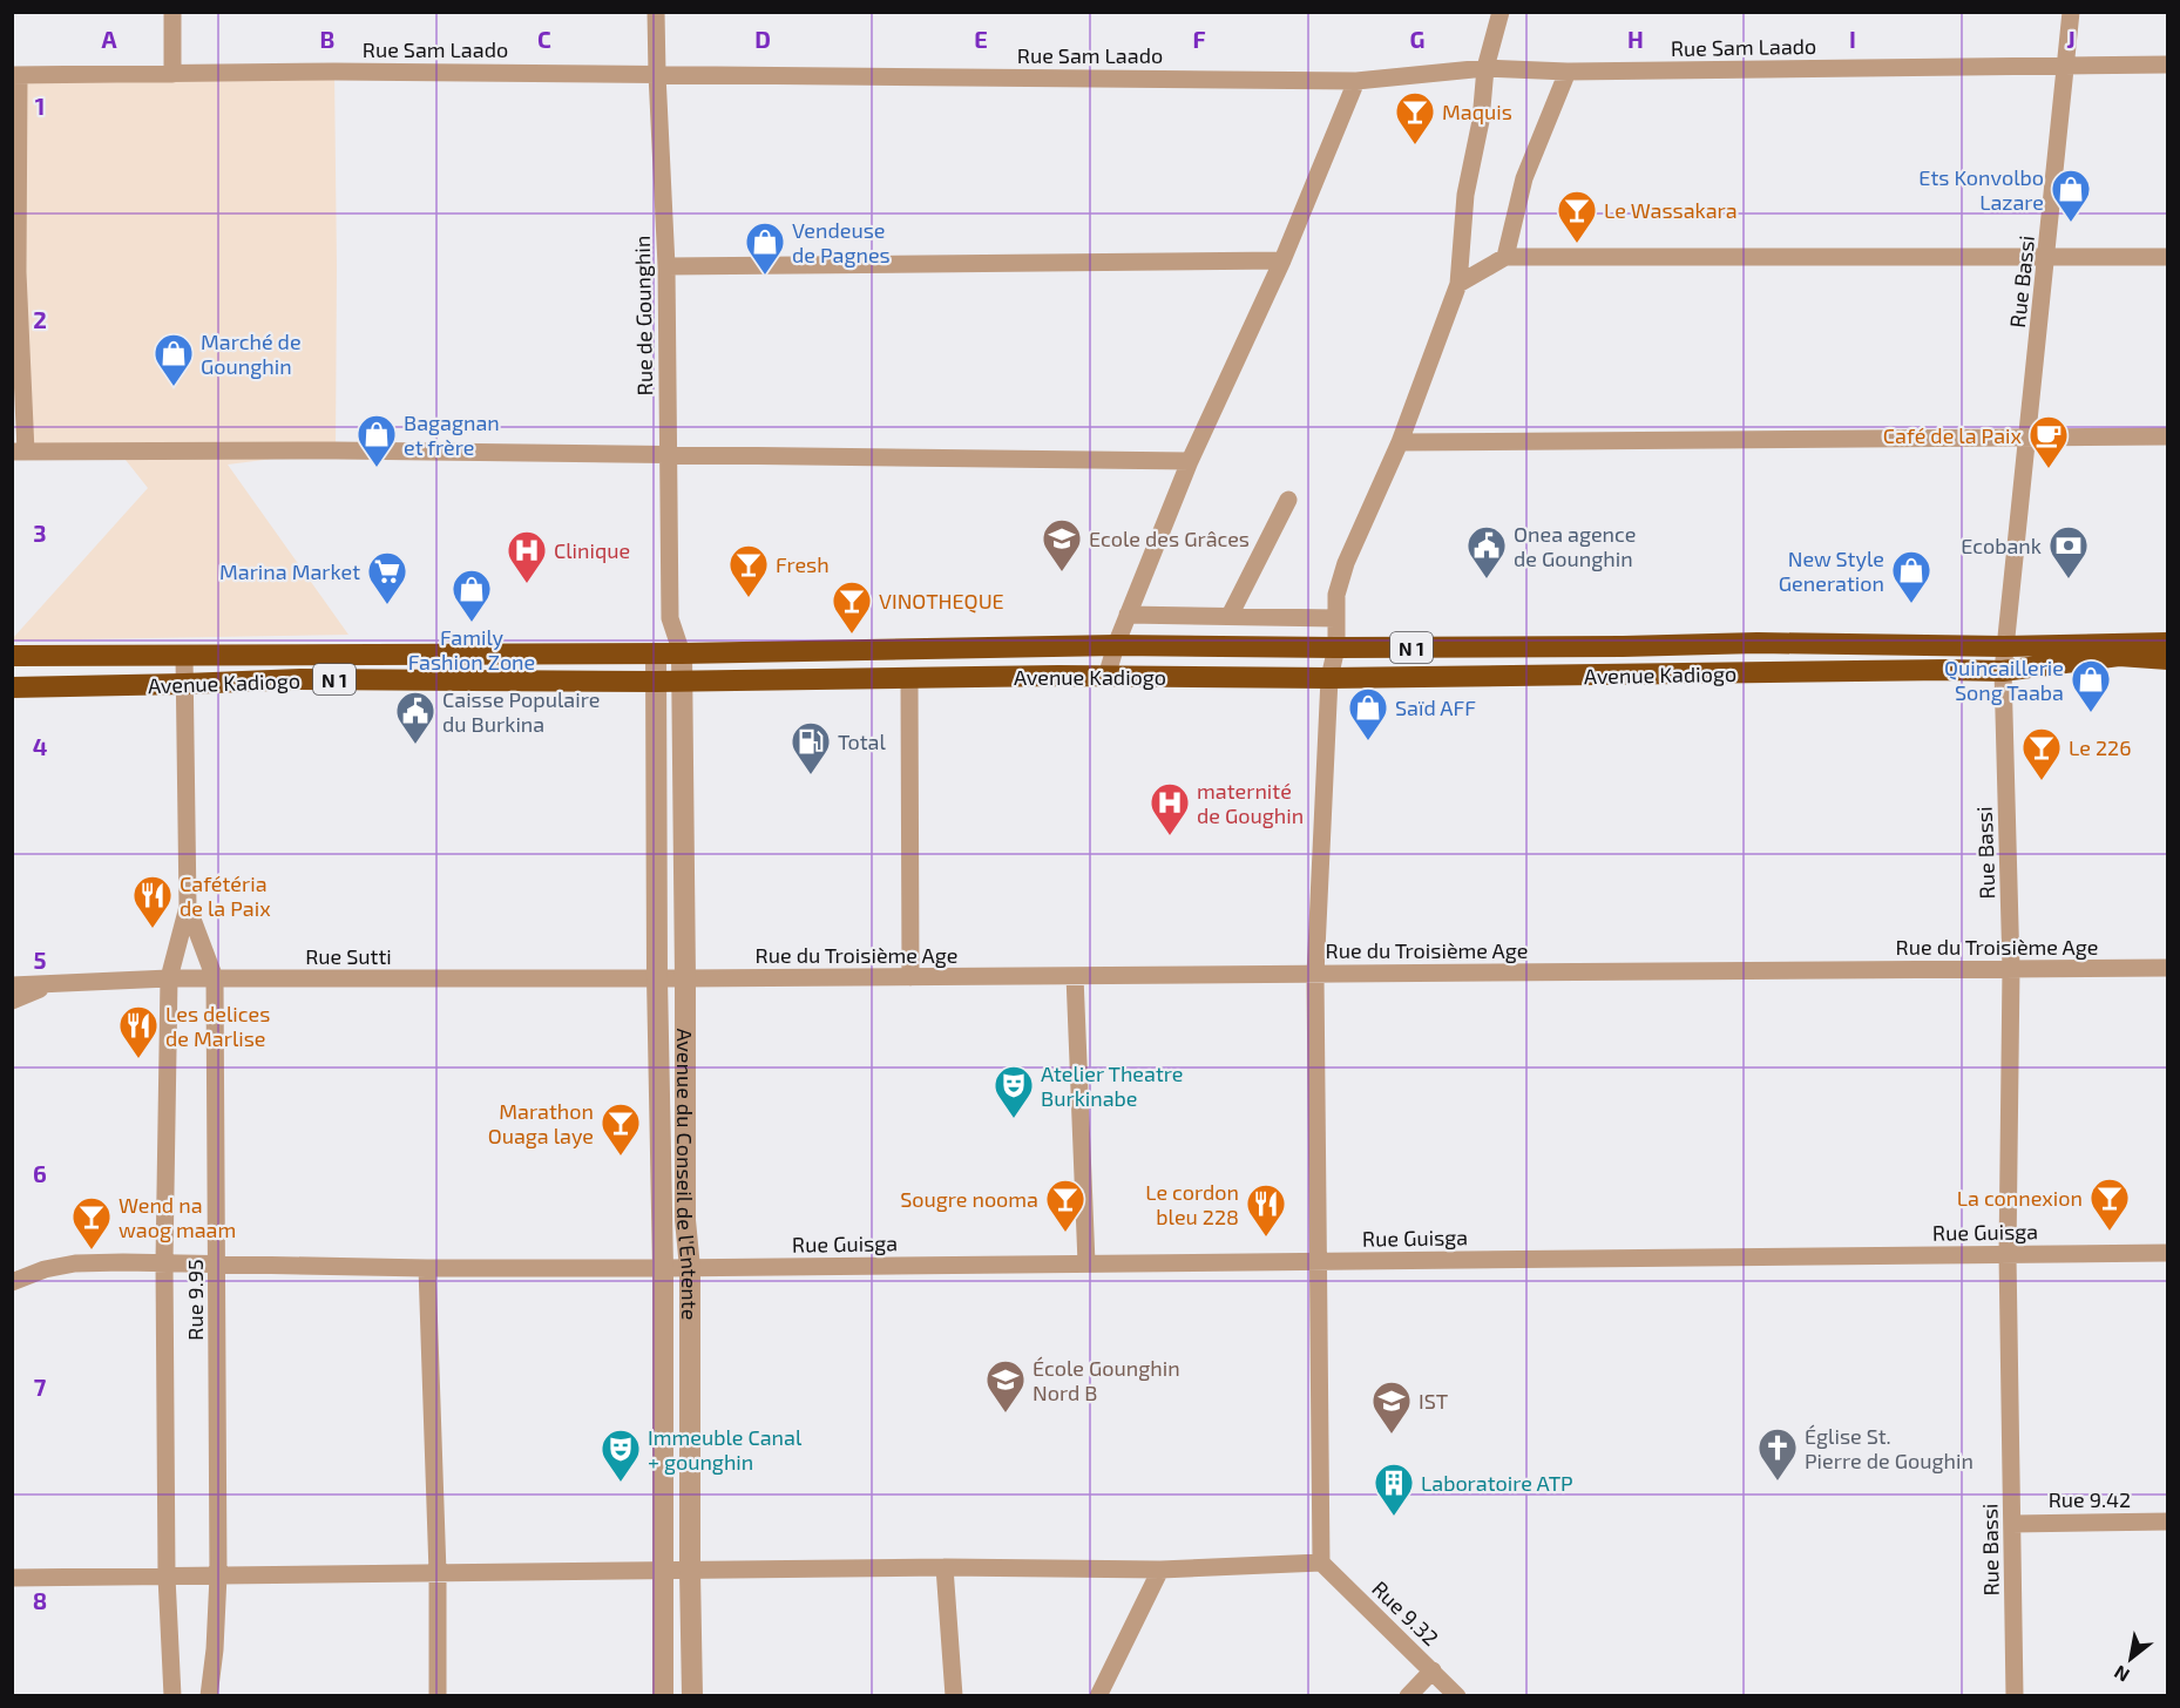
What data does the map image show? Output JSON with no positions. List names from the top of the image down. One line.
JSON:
{"streets":{"highway":["N 1","Avenue Kadiogo"],"street":["Rue Sam Laado","Rue Bassi","Rue de Gounghin","Rue du Troisième Age","Rue Sutti","Avenue du Conseil de l'Entente","Rue Guisga","Rue 9.95","Rue 9.42","Rue 9.32"]},"crossings":[["Rue Sam Laado","Rue Bassi"],["Rue Sam Laado","Rue de Gounghin"],["Rue Bassi","Avenue Kadiogo"],["Rue Bassi","Rue du Troisième Age"],["Rue Bassi","Rue Guisga"],["Rue Bassi","Rue 9.42"],["Rue de Gounghin","Avenue Kadiogo"],["Rue de Gounghin","Avenue du Conseil de l'Entente"],["Avenue Kadiogo","Avenue du Conseil de l'Entente"],["Avenue Kadiogo","Rue 9.95"],["Rue du Troisième Age","Rue Sutti"],["Rue du Troisième Age","Avenue du Conseil de l'Entente"],["Rue Sutti","Avenue du Conseil de l'Entente"],["Rue Sutti","Rue 9.95"],["Avenue du Conseil de l'Entente","Rue Guisga"],["Rue Guisga","Rue 9.95"]],"places":{"bar":["Maquis","Le Wassakara","Fresh","VINOTHEQUE","Le 226","Marathon Ouaga laye","La connexion","Sougre nooma","Wend na waog maam"],"shop":["Ets Konvolbo Lazare","Vendeuse de Pagnes","Marché de Gounghin","Bagagnan et frère","New Style Generation","Family Fashion Zone","Quincaillerie Song Taaba","Saïd AFF"],"cafe":["Café de la Paix"],"school or university":["Ecole des Grâces","École Gounghin Nord B","IST"],"public building":["Onea agence de Gounghin","Caisse Populaire du Burkina"],"bank":["Ecobank"],"hospital":["Clinique","maternité de Goughin"],"supermarket":["Marina Market"],"fuel station":["Total"],"restaurant":["Cafétéria de la Paix","Les delices de Marlise","Le cordon bleu 228"],"theatre":["Atelier Theatre Burkinabe","Immeuble Canal + gounghin"],"church":["Église St. Pierre de Goughin"],"building":["Laboratoire ATP"]},"north":"bottom left","grid":{"columns":["A","B","C","D","E","F","G","H","I","J"],"rows":["1","2","3","4","5","6","7","8"]}}
